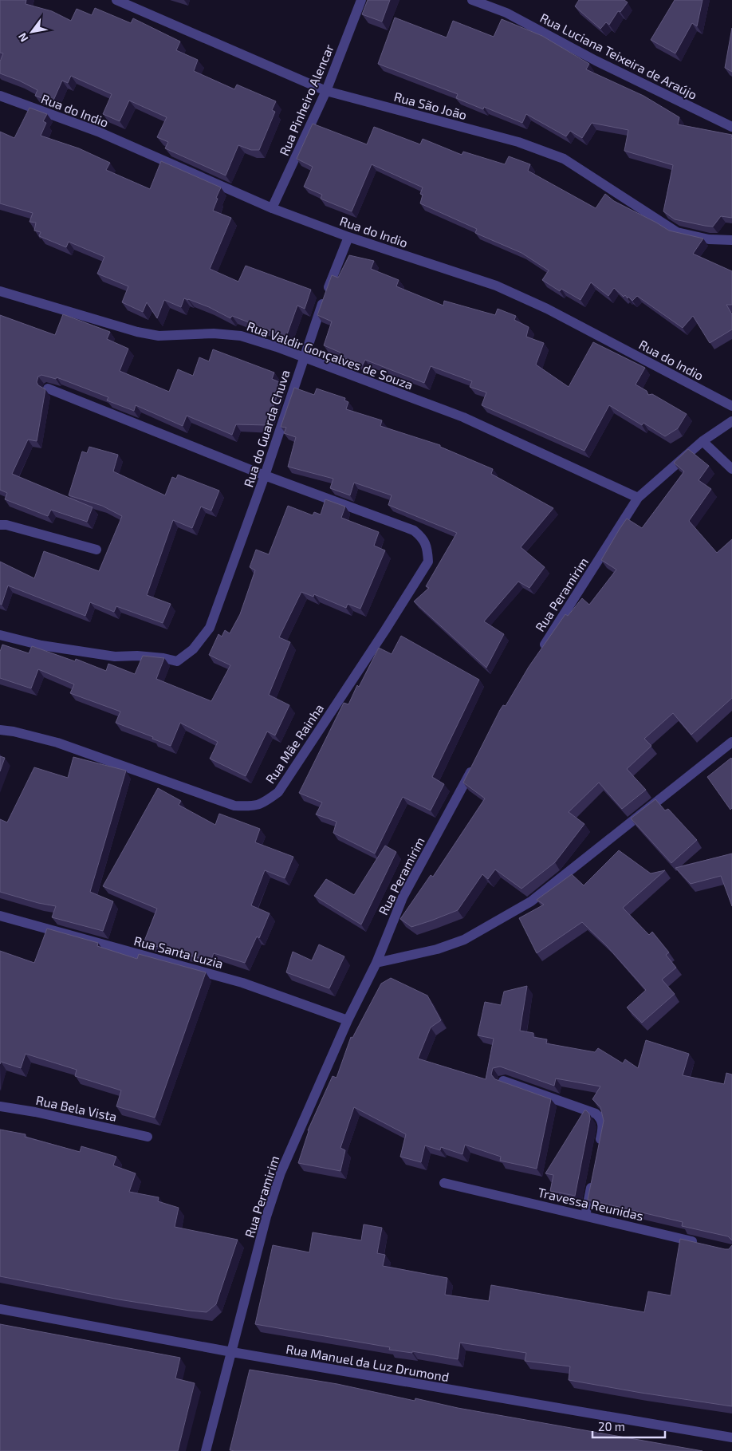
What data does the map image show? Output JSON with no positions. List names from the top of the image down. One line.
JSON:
{"streets":{"street":["Rua Luciana Teixeira de Araújo","Rua Pinheiro Alencar","Rua São João","Rua do Indio","Rua Valdir Gonçalves de Souza","Rua do Guarda Chuva","Rua Peramirim","Rua Mãe Rainha","Rua Santa Luzia","Rua Bela Vista","Travessa Reunidas","Rua Manuel da Luz Drumond"]},"crossings":[["Rua Pinheiro Alencar","Rua São João"],["Rua Pinheiro Alencar","Rua do Indio"],["Rua do Indio","Rua do Guarda Chuva"],["Rua Valdir Gonçalves de Souza","Rua do Guarda Chuva"],["Rua Valdir Gonçalves de Souza","Rua Peramirim"],["Rua do Guarda Chuva","Rua Mãe Rainha"],["Rua Peramirim","Rua Santa Luzia"],["Rua Peramirim","Rua Manuel da Luz Drumond"]],"scale_bar":"20 m","north":"bottom left"}
